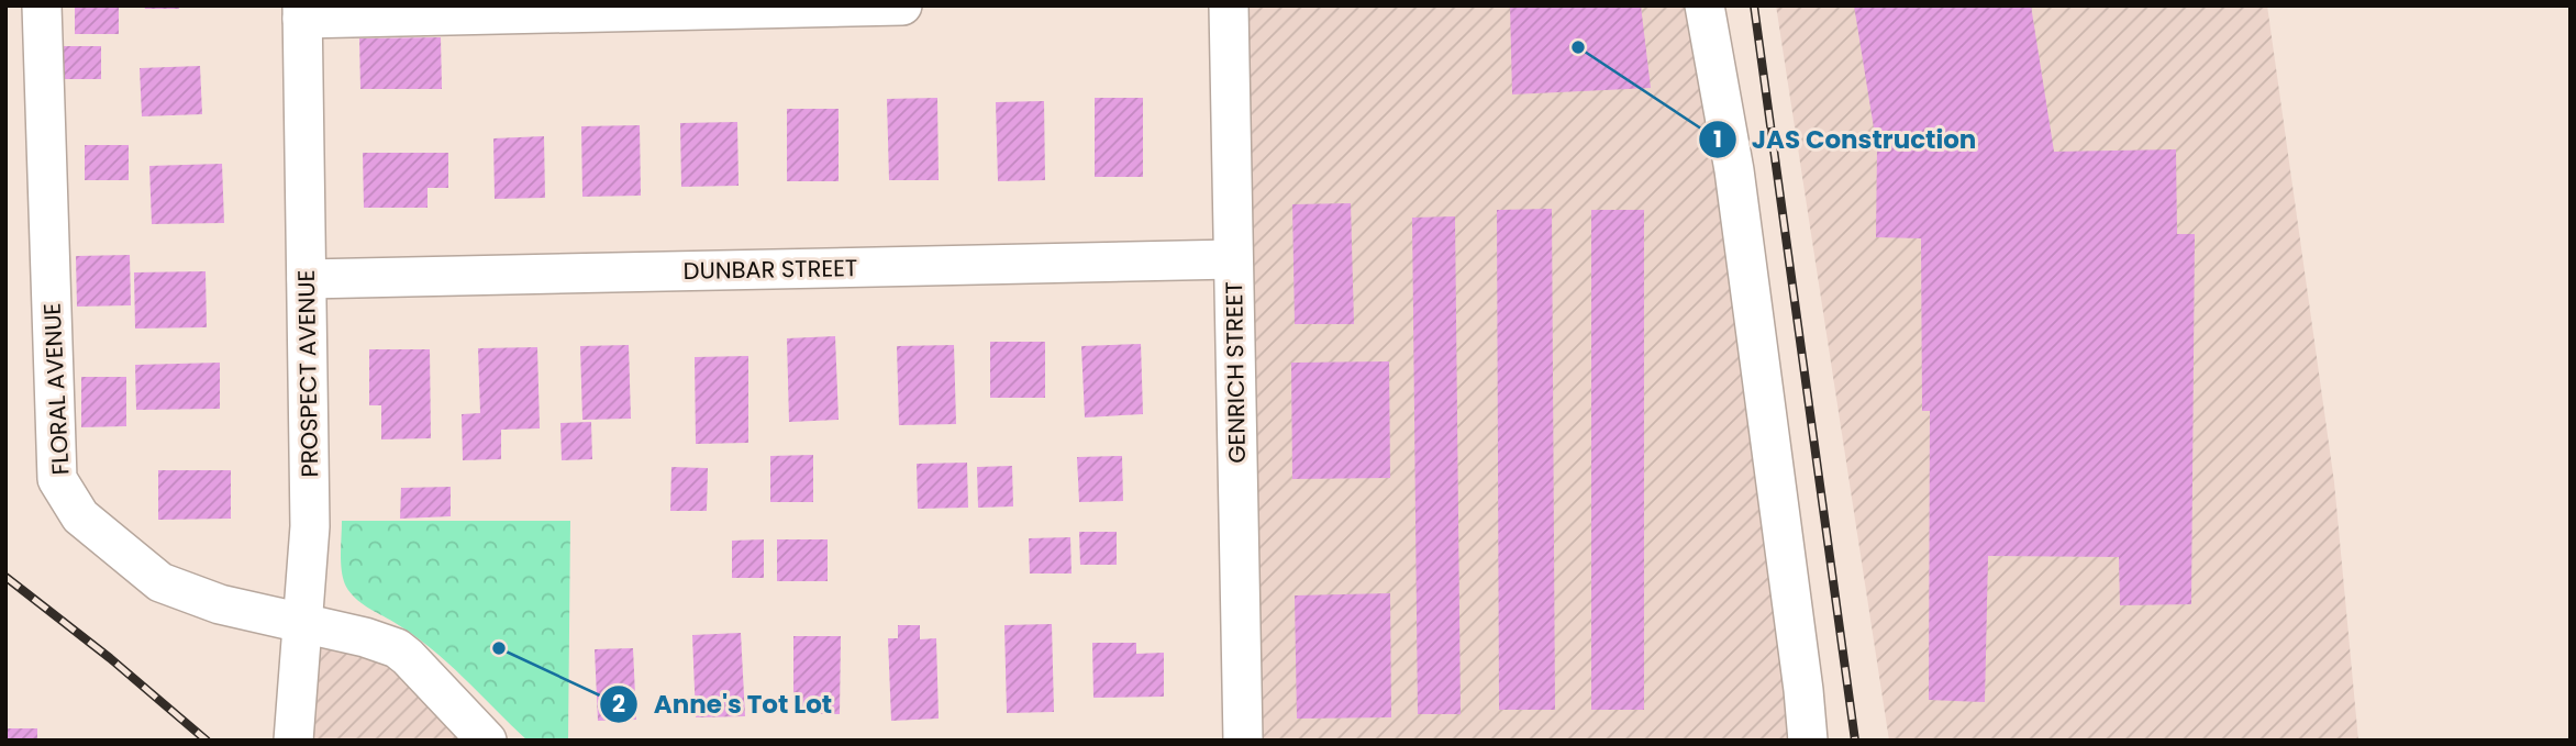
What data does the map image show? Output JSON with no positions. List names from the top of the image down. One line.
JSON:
{"streets":{"street":["DUNBAR STREET","GENRICH STREET","PROSPECT AVENUE","FLORAL AVENUE"]},"crossings":[["DUNBAR STREET","GENRICH STREET"],["DUNBAR STREET","PROSPECT AVENUE"],["PROSPECT AVENUE","FLORAL AVENUE"]],"places":["JAS Construction","Anne's Tot Lot"]}
